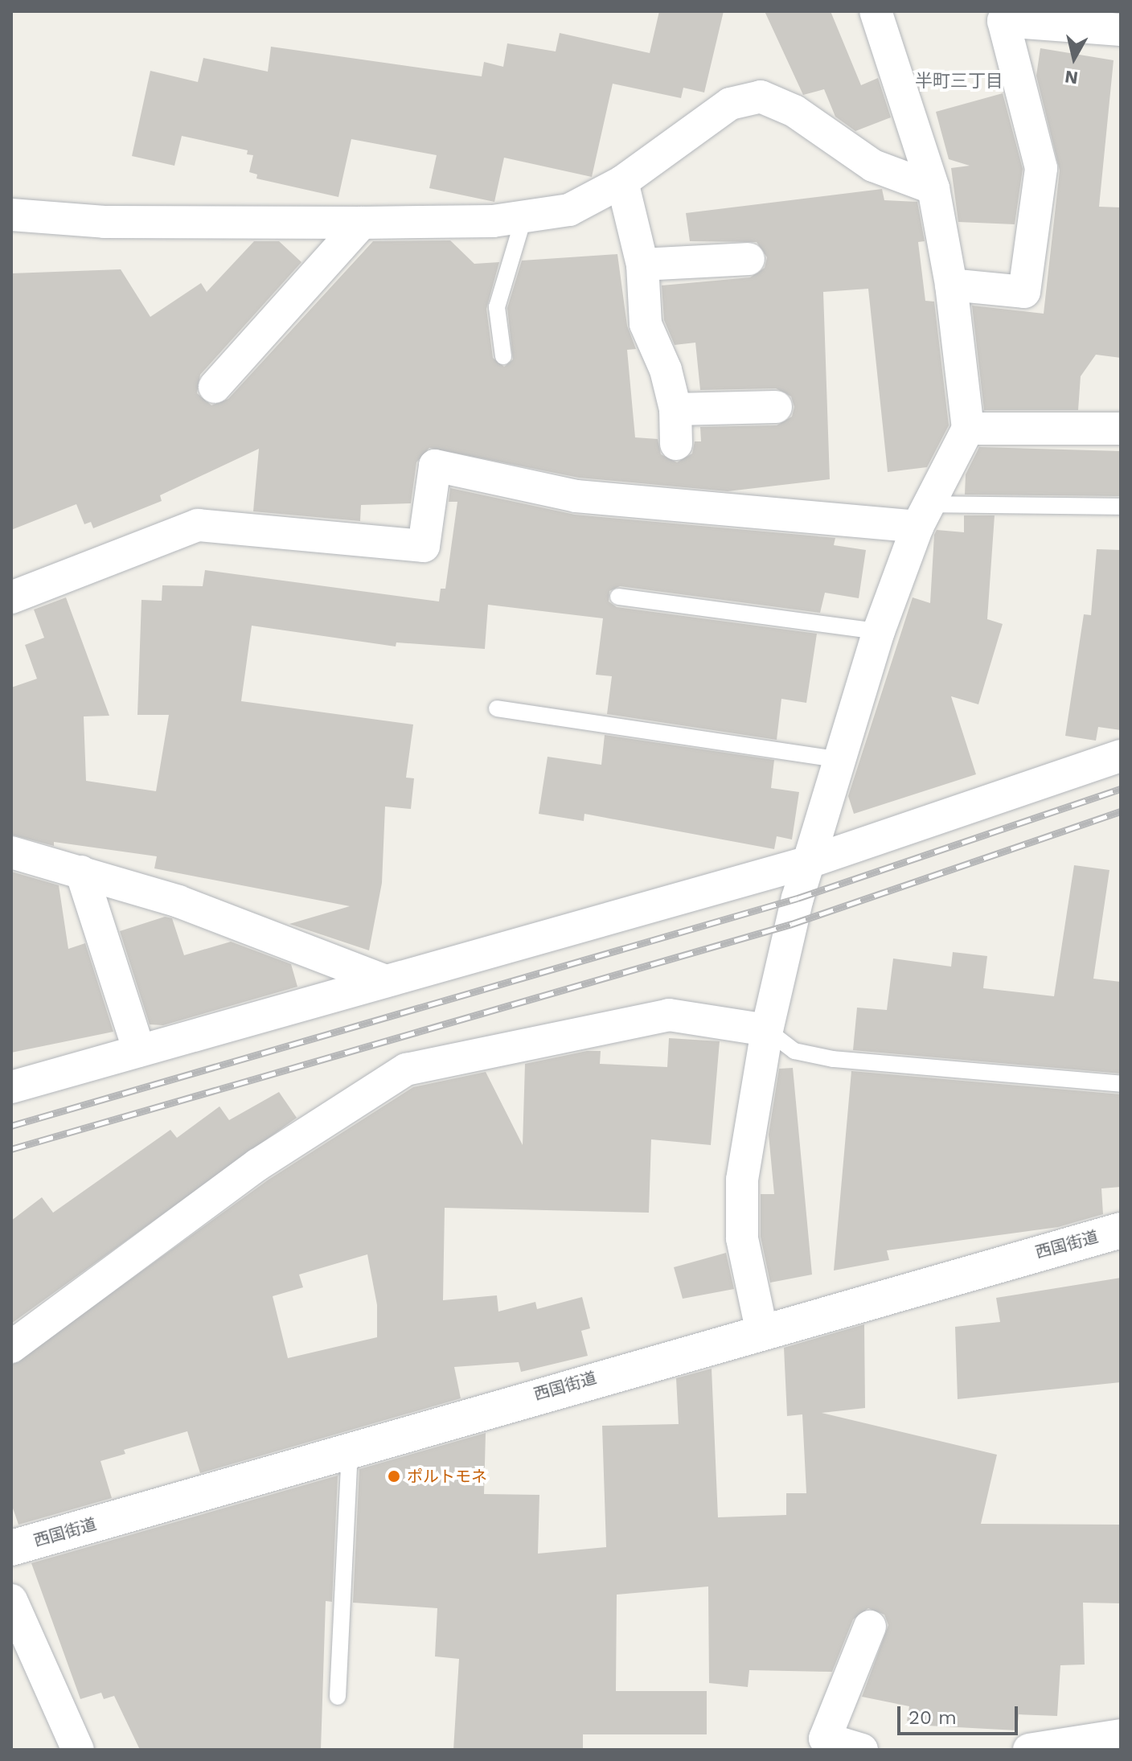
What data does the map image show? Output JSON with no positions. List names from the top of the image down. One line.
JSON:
{"streets":{"street":["西国街道"]},"districts":["半町三丁目"],"places":["ポルトモネ"],"scale_bar":"20 m","north":"bottom"}
